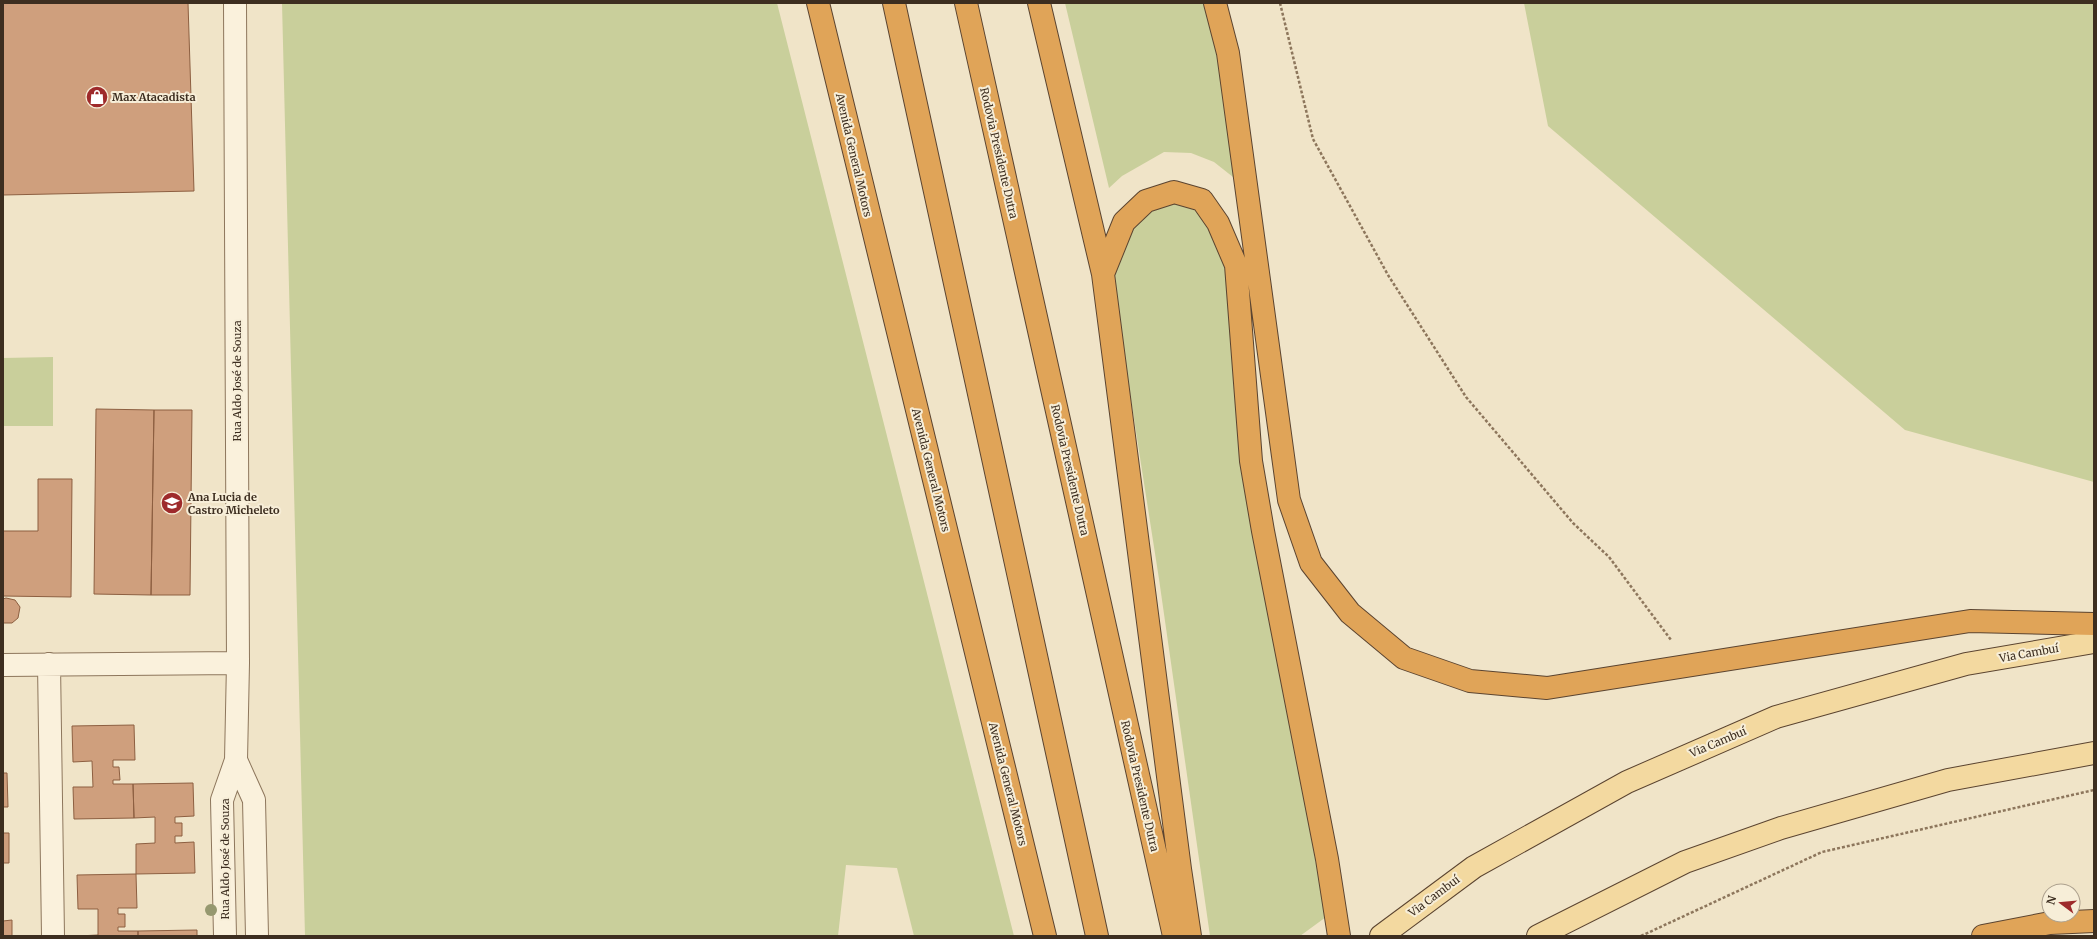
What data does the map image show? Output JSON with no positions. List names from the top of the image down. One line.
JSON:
{"streets":{"highway":["Rodovia Presidente Dutra","Avenida General Motors"],"main road":["Via Cambuí"],"street":["Rua Aldo José de Souza"]},"places":{"shop":["Max Atacadista"],"school or university":["Ana Lucia de Castro Micheleto"]},"north":"left"}
